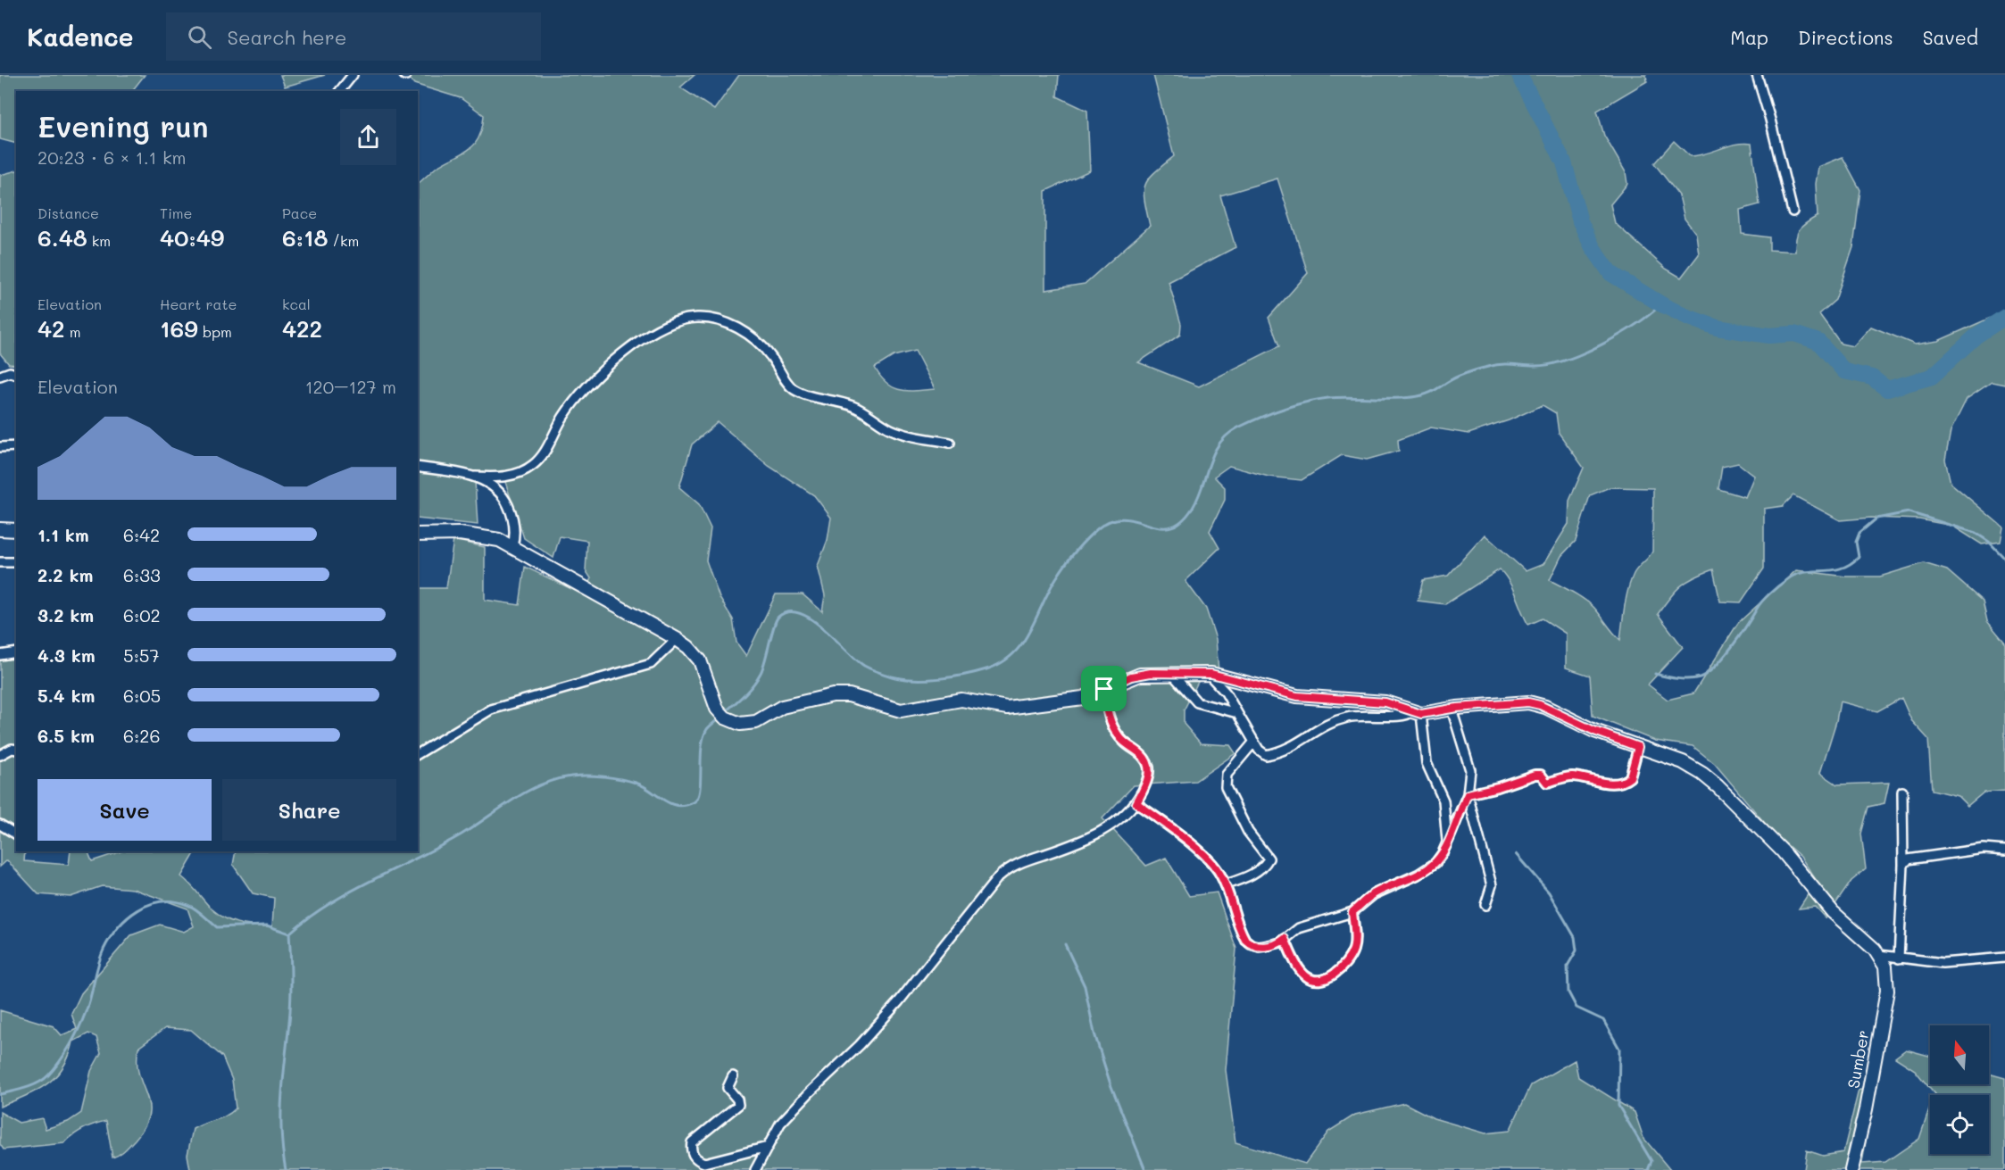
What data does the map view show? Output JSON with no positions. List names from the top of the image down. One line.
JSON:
{"streets":{"street":["Sumber"]},"north":"top","page":{"header":"Kadence","search":"Search here","nav":["Map","Directions","Saved"],"heading":["Evening run","20:23 · 6 × 1.1 km"],"stats":[["Distance","6.48 km"],["Time","40:49"],["Pace","6:18 /km"],["Elevation","42 m"],["Heart rate","169 bpm"],["kcal","422"]],"chart":["Elevation","120–127 m"],"list":[{"name":"1.1 km","note":"6:42"},{"name":"2.2 km","note":"6:33"},{"name":"3.2 km","note":"6:02"},{"name":"4.3 km","note":"5:57"},{"name":"5.4 km","note":"6:05"},{"name":"6.5 km","note":"6:26"}],"buttons":["Save","Share"]}}
